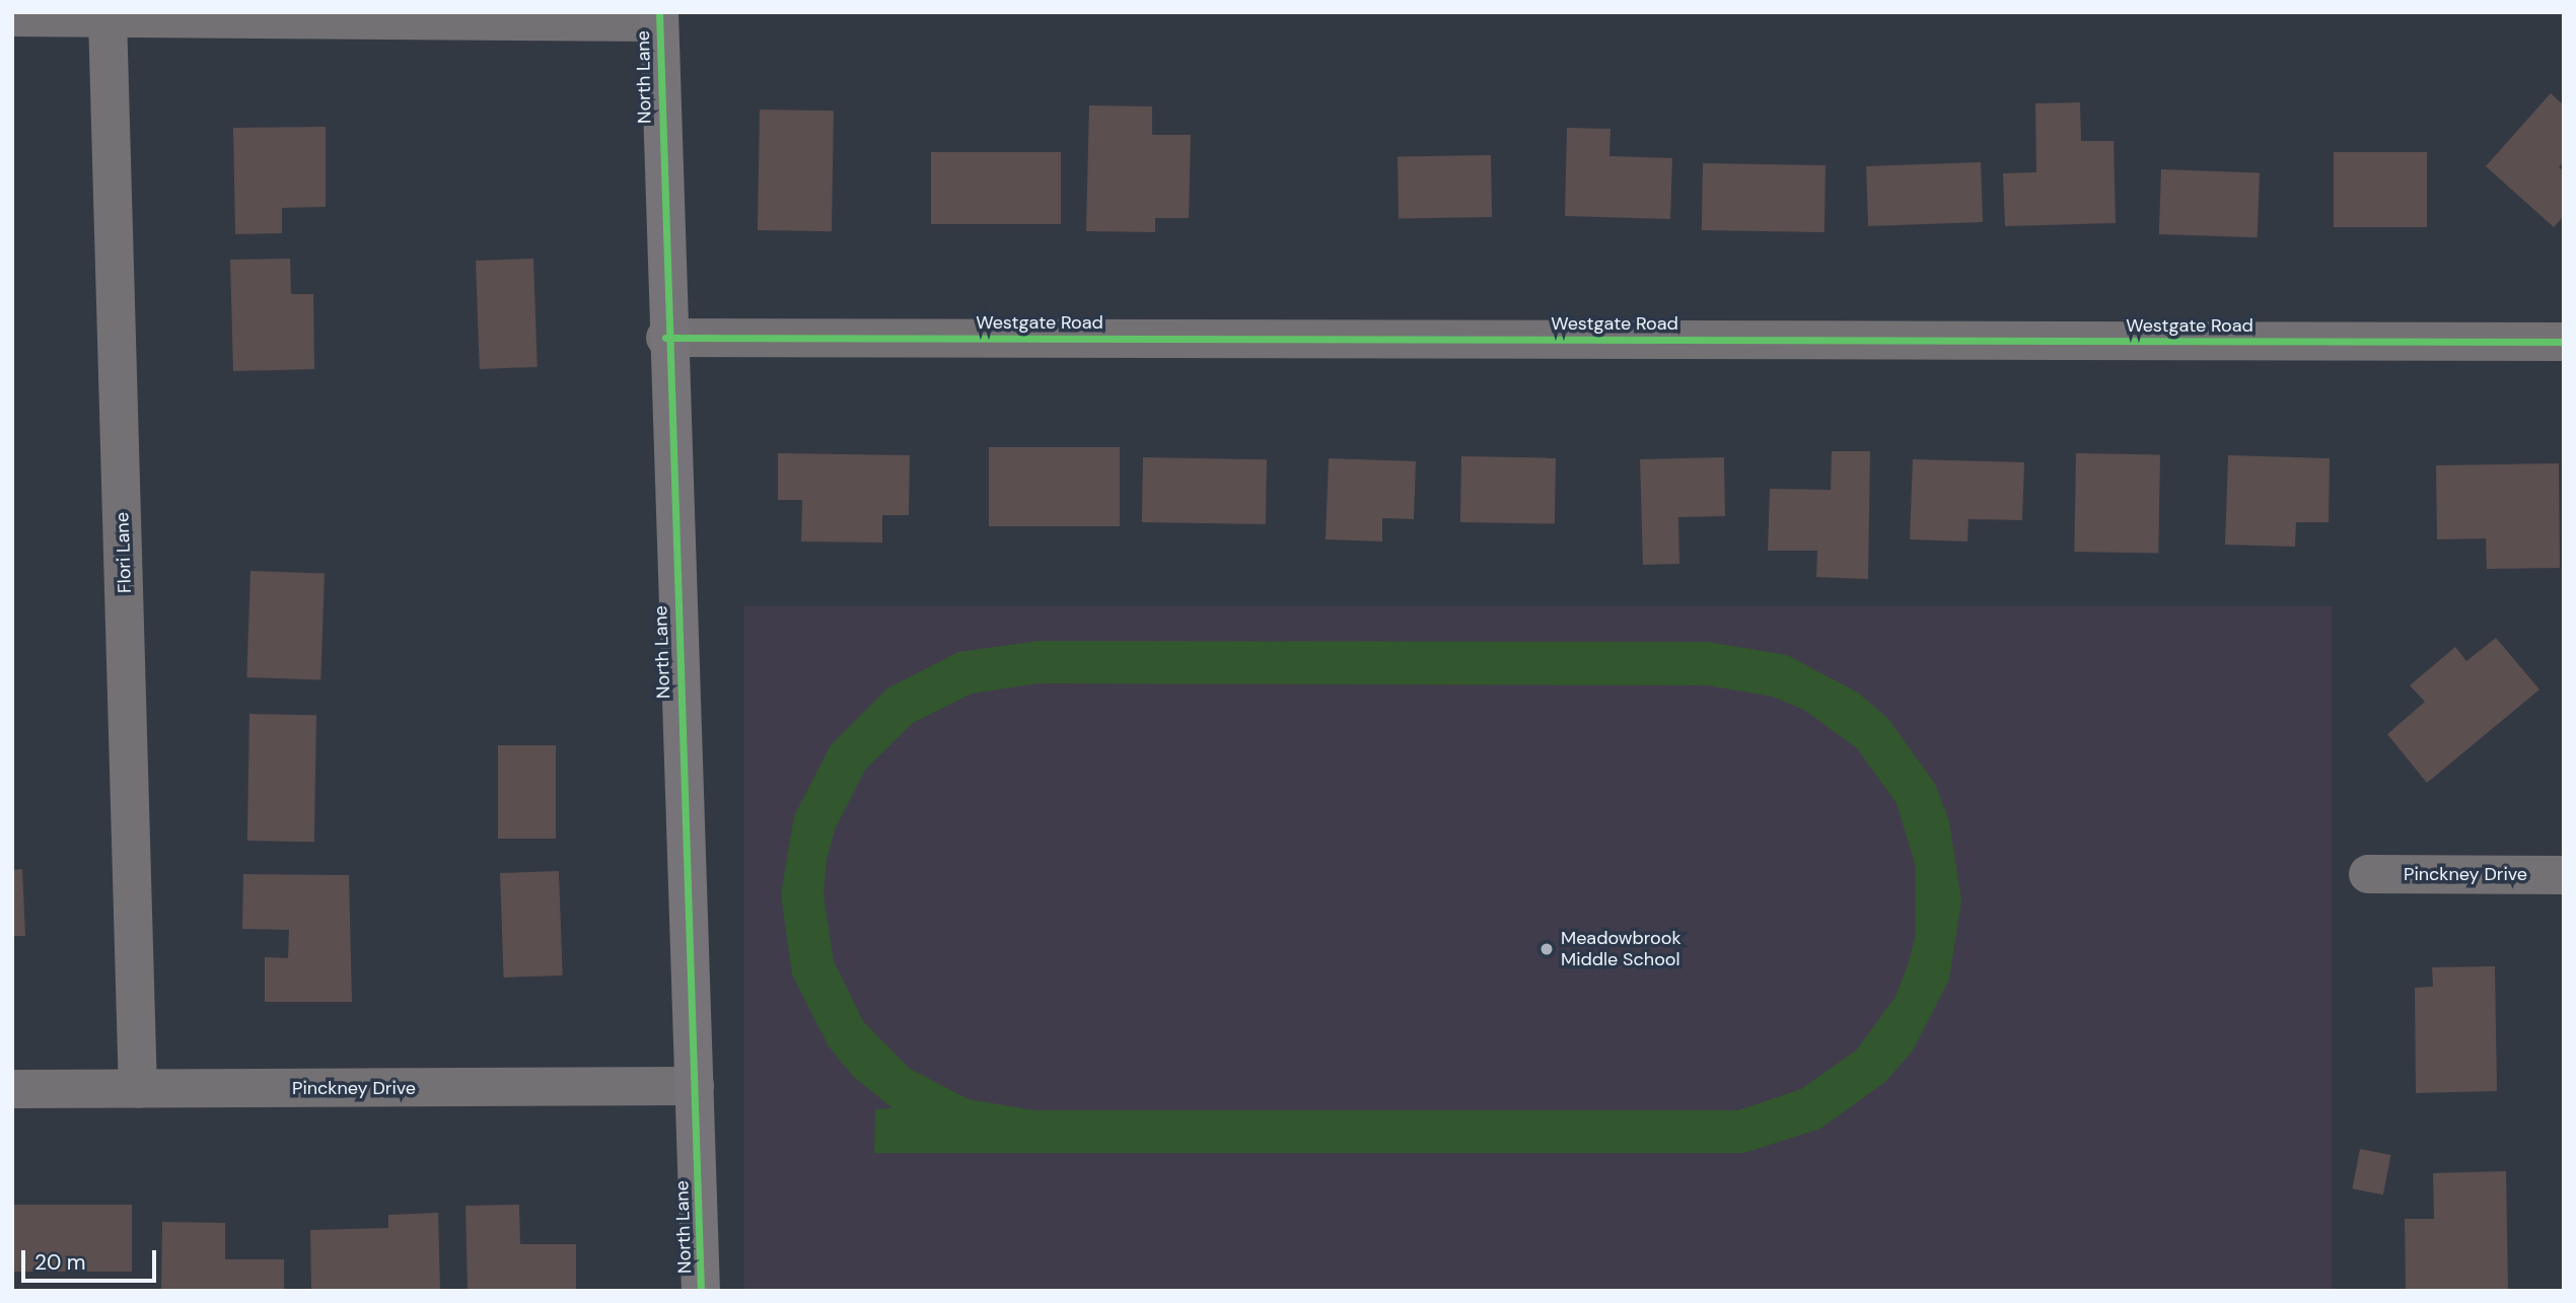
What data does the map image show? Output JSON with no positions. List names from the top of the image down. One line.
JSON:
{"streets":{"street":["North Lane","Westgate Road","Flori Lane","Pinckney Drive"]},"crossings":[["North Lane","Westgate Road"],["North Lane","Pinckney Drive"],["Flori Lane","Pinckney Drive"]],"places":["Meadowbrook Middle School"],"scale_bar":"20 m"}
